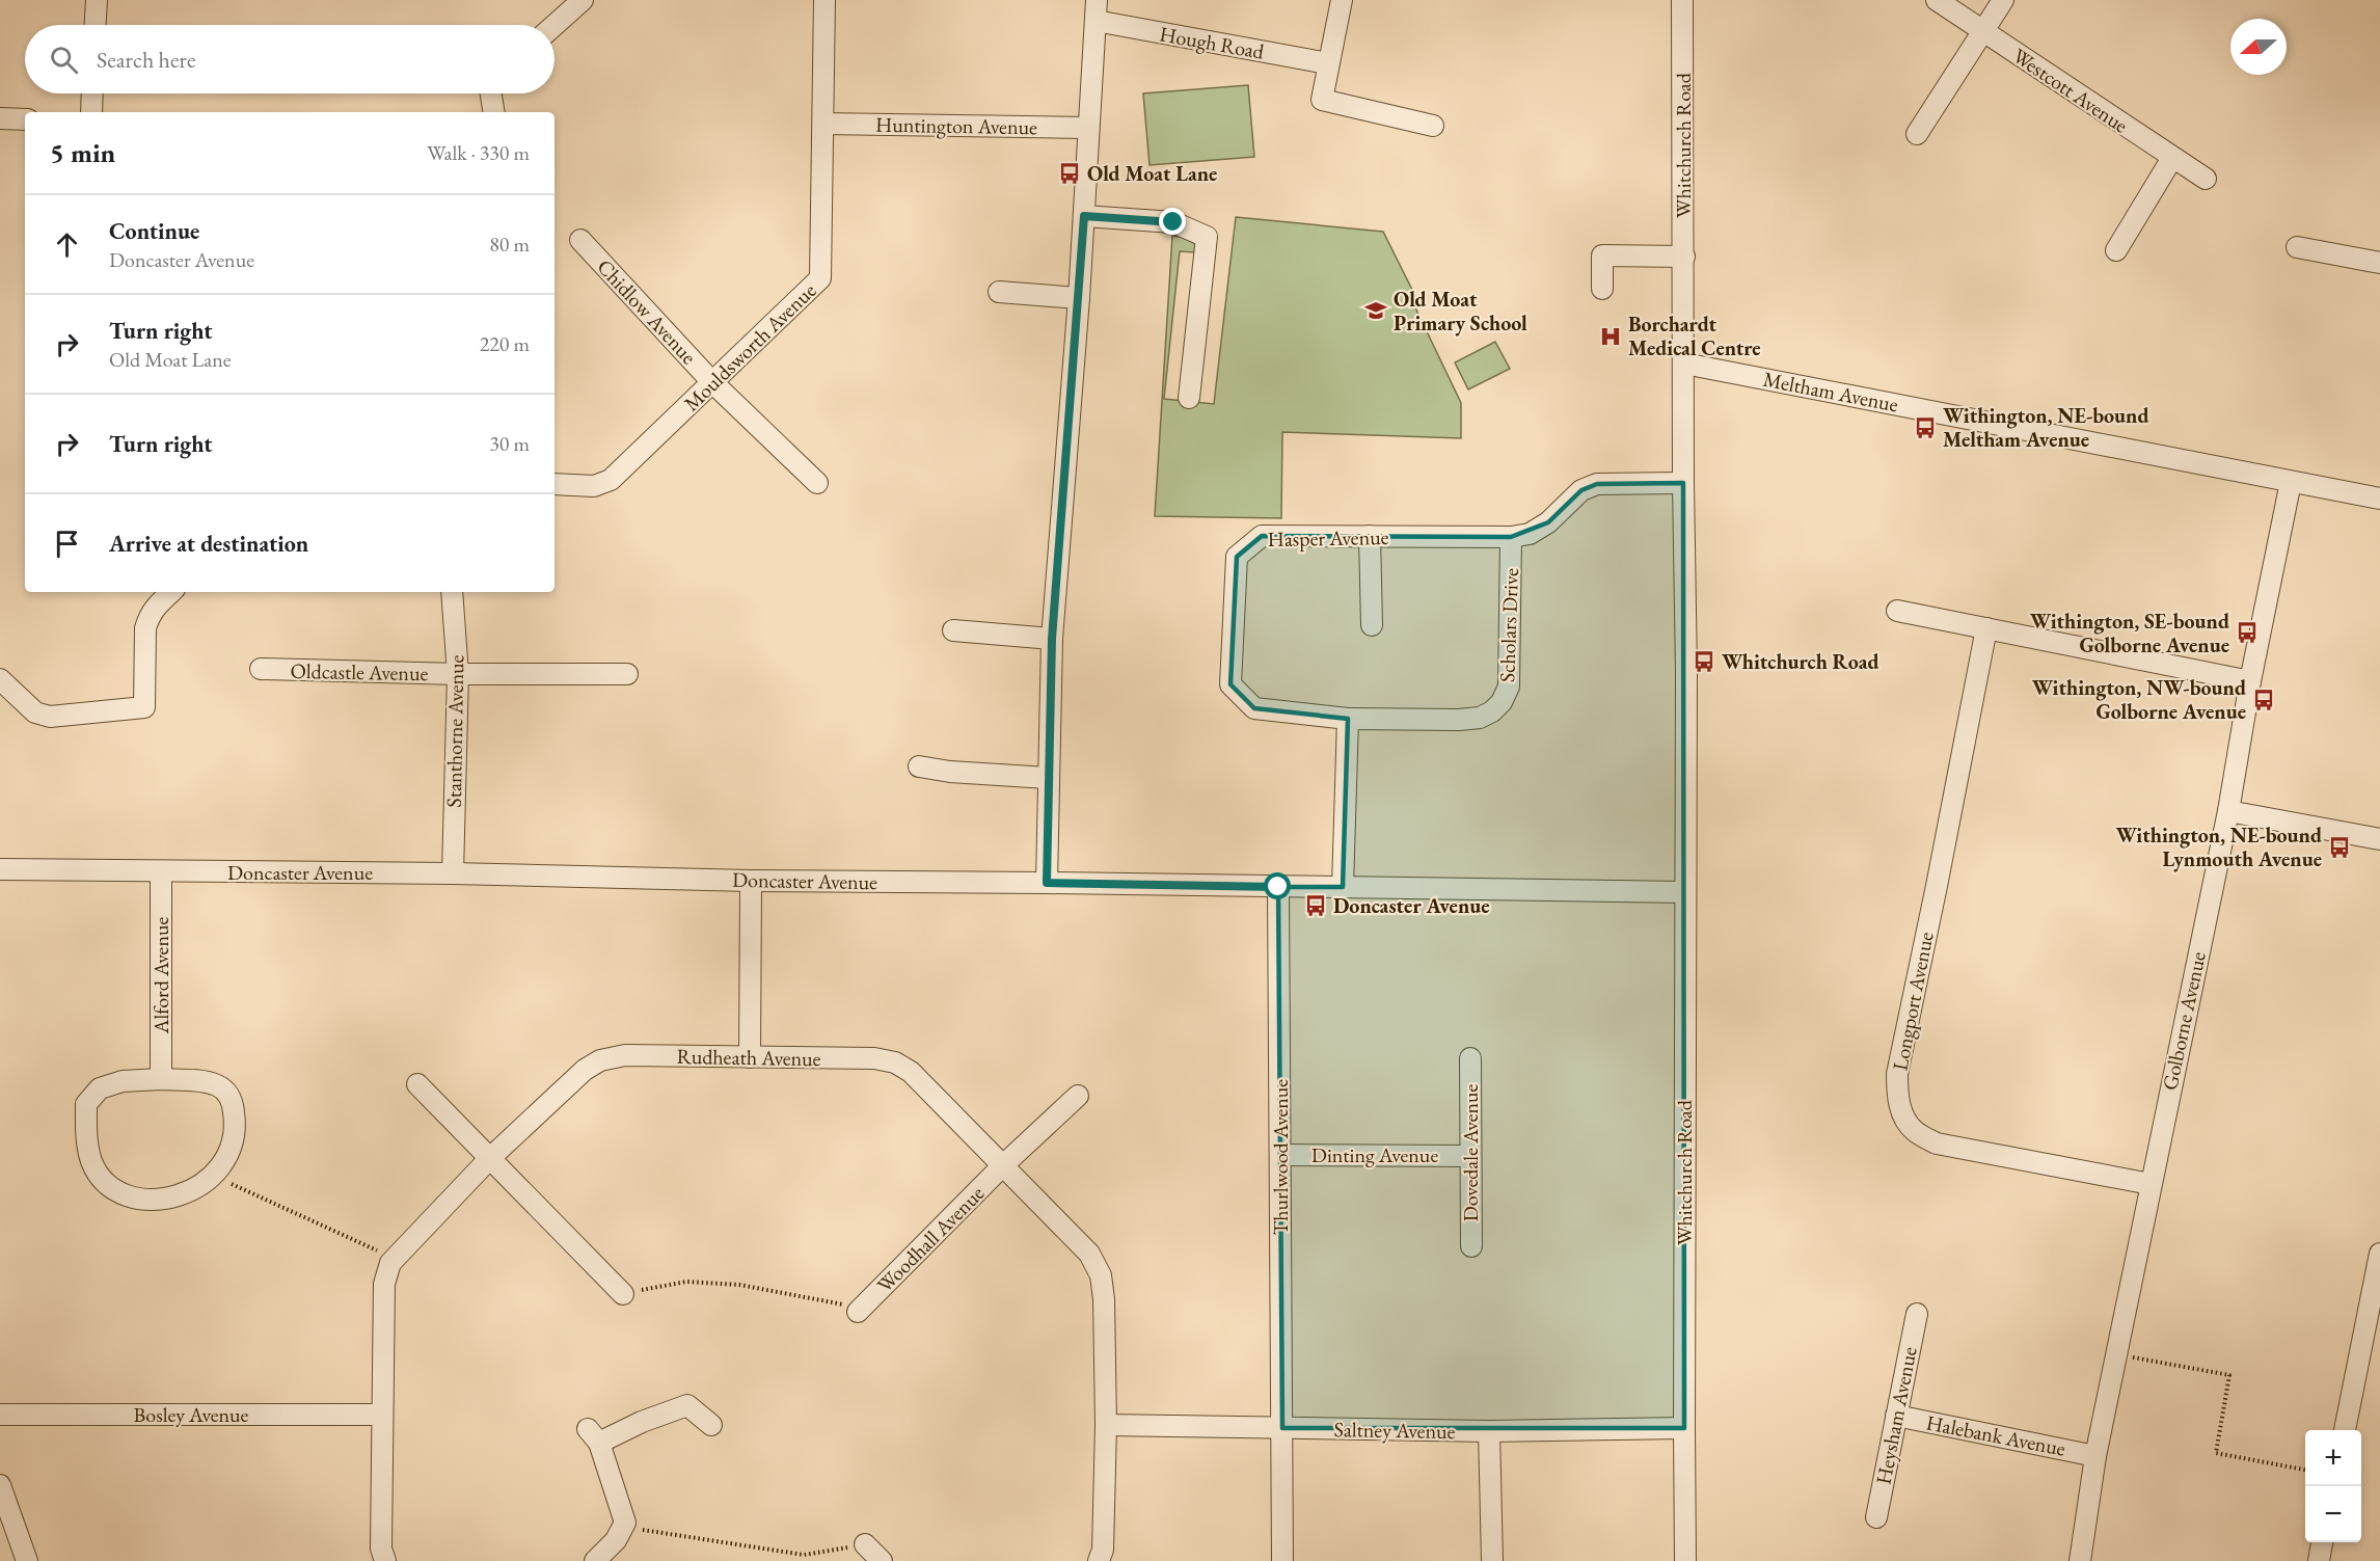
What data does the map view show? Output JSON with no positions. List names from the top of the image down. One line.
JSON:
{"streets":{"street":["Hough Road","Westcott Avenue","Huntington Avenue","Whitchurch Road","Chidlow Avenue","Mouldsworth Avenue","Meltham Avenue","Hasper Avenue","Scholars Drive","Oldcastle Avenue","Stanthorne Avenue","Doncaster Avenue","Alford Avenue","Longport Avenue","Golborne Avenue","Rudheath Avenue","Dovedale Avenue","Dinting Avenue","Thurlwood Avenue","Woodhall Avenue","Bosley Avenue","Heysham Avenue","Saltney Avenue","Halebank Avenue"]},"crossings":[["Huntington Avenue","Mouldsworth Avenue"],["Whitchurch Road","Meltham Avenue"],["Whitchurch Road","Hasper Avenue"],["Whitchurch Road","Doncaster Avenue"],["Whitchurch Road","Saltney Avenue"],["Chidlow Avenue","Mouldsworth Avenue"],["Meltham Avenue","Golborne Avenue"],["Hasper Avenue","Scholars Drive"],["Oldcastle Avenue","Stanthorne Avenue"],["Stanthorne Avenue","Doncaster Avenue"],["Doncaster Avenue","Alford Avenue"],["Doncaster Avenue","Thurlwood Avenue"],["Longport Avenue","Golborne Avenue"],["Golborne Avenue","Halebank Avenue"],["Rudheath Avenue","Woodhall Avenue"],["Rudheath Avenue","Bosley Avenue"],["Rudheath Avenue","Saltney Avenue"],["Dovedale Avenue","Dinting Avenue"],["Dinting Avenue","Thurlwood Avenue"],["Thurlwood Avenue","Saltney Avenue"],["Heysham Avenue","Halebank Avenue"]],"places":{"bus stop":["Old Moat Lane","Withington, NE-bound Meltham Avenue","Withington, SE-bound Golborne Avenue","Whitchurch Road","Withington, NW-bound Golborne Avenue","Withington, NE-bound Lynmouth Avenue","Doncaster Avenue"],"school or university":["Old Moat Primary School"],"hospital":["Borchardt Medical Centre"]},"north":"left","page":{"search":"Search here","heading":["5 min","Walk · 330 m"],"list":[["Continue","Doncaster Avenue","80 m"],["Turn right","Old Moat Lane","220 m"],["Turn right","30 m"],"Arrive at destination"],"map_buttons":["+","−"]}}
